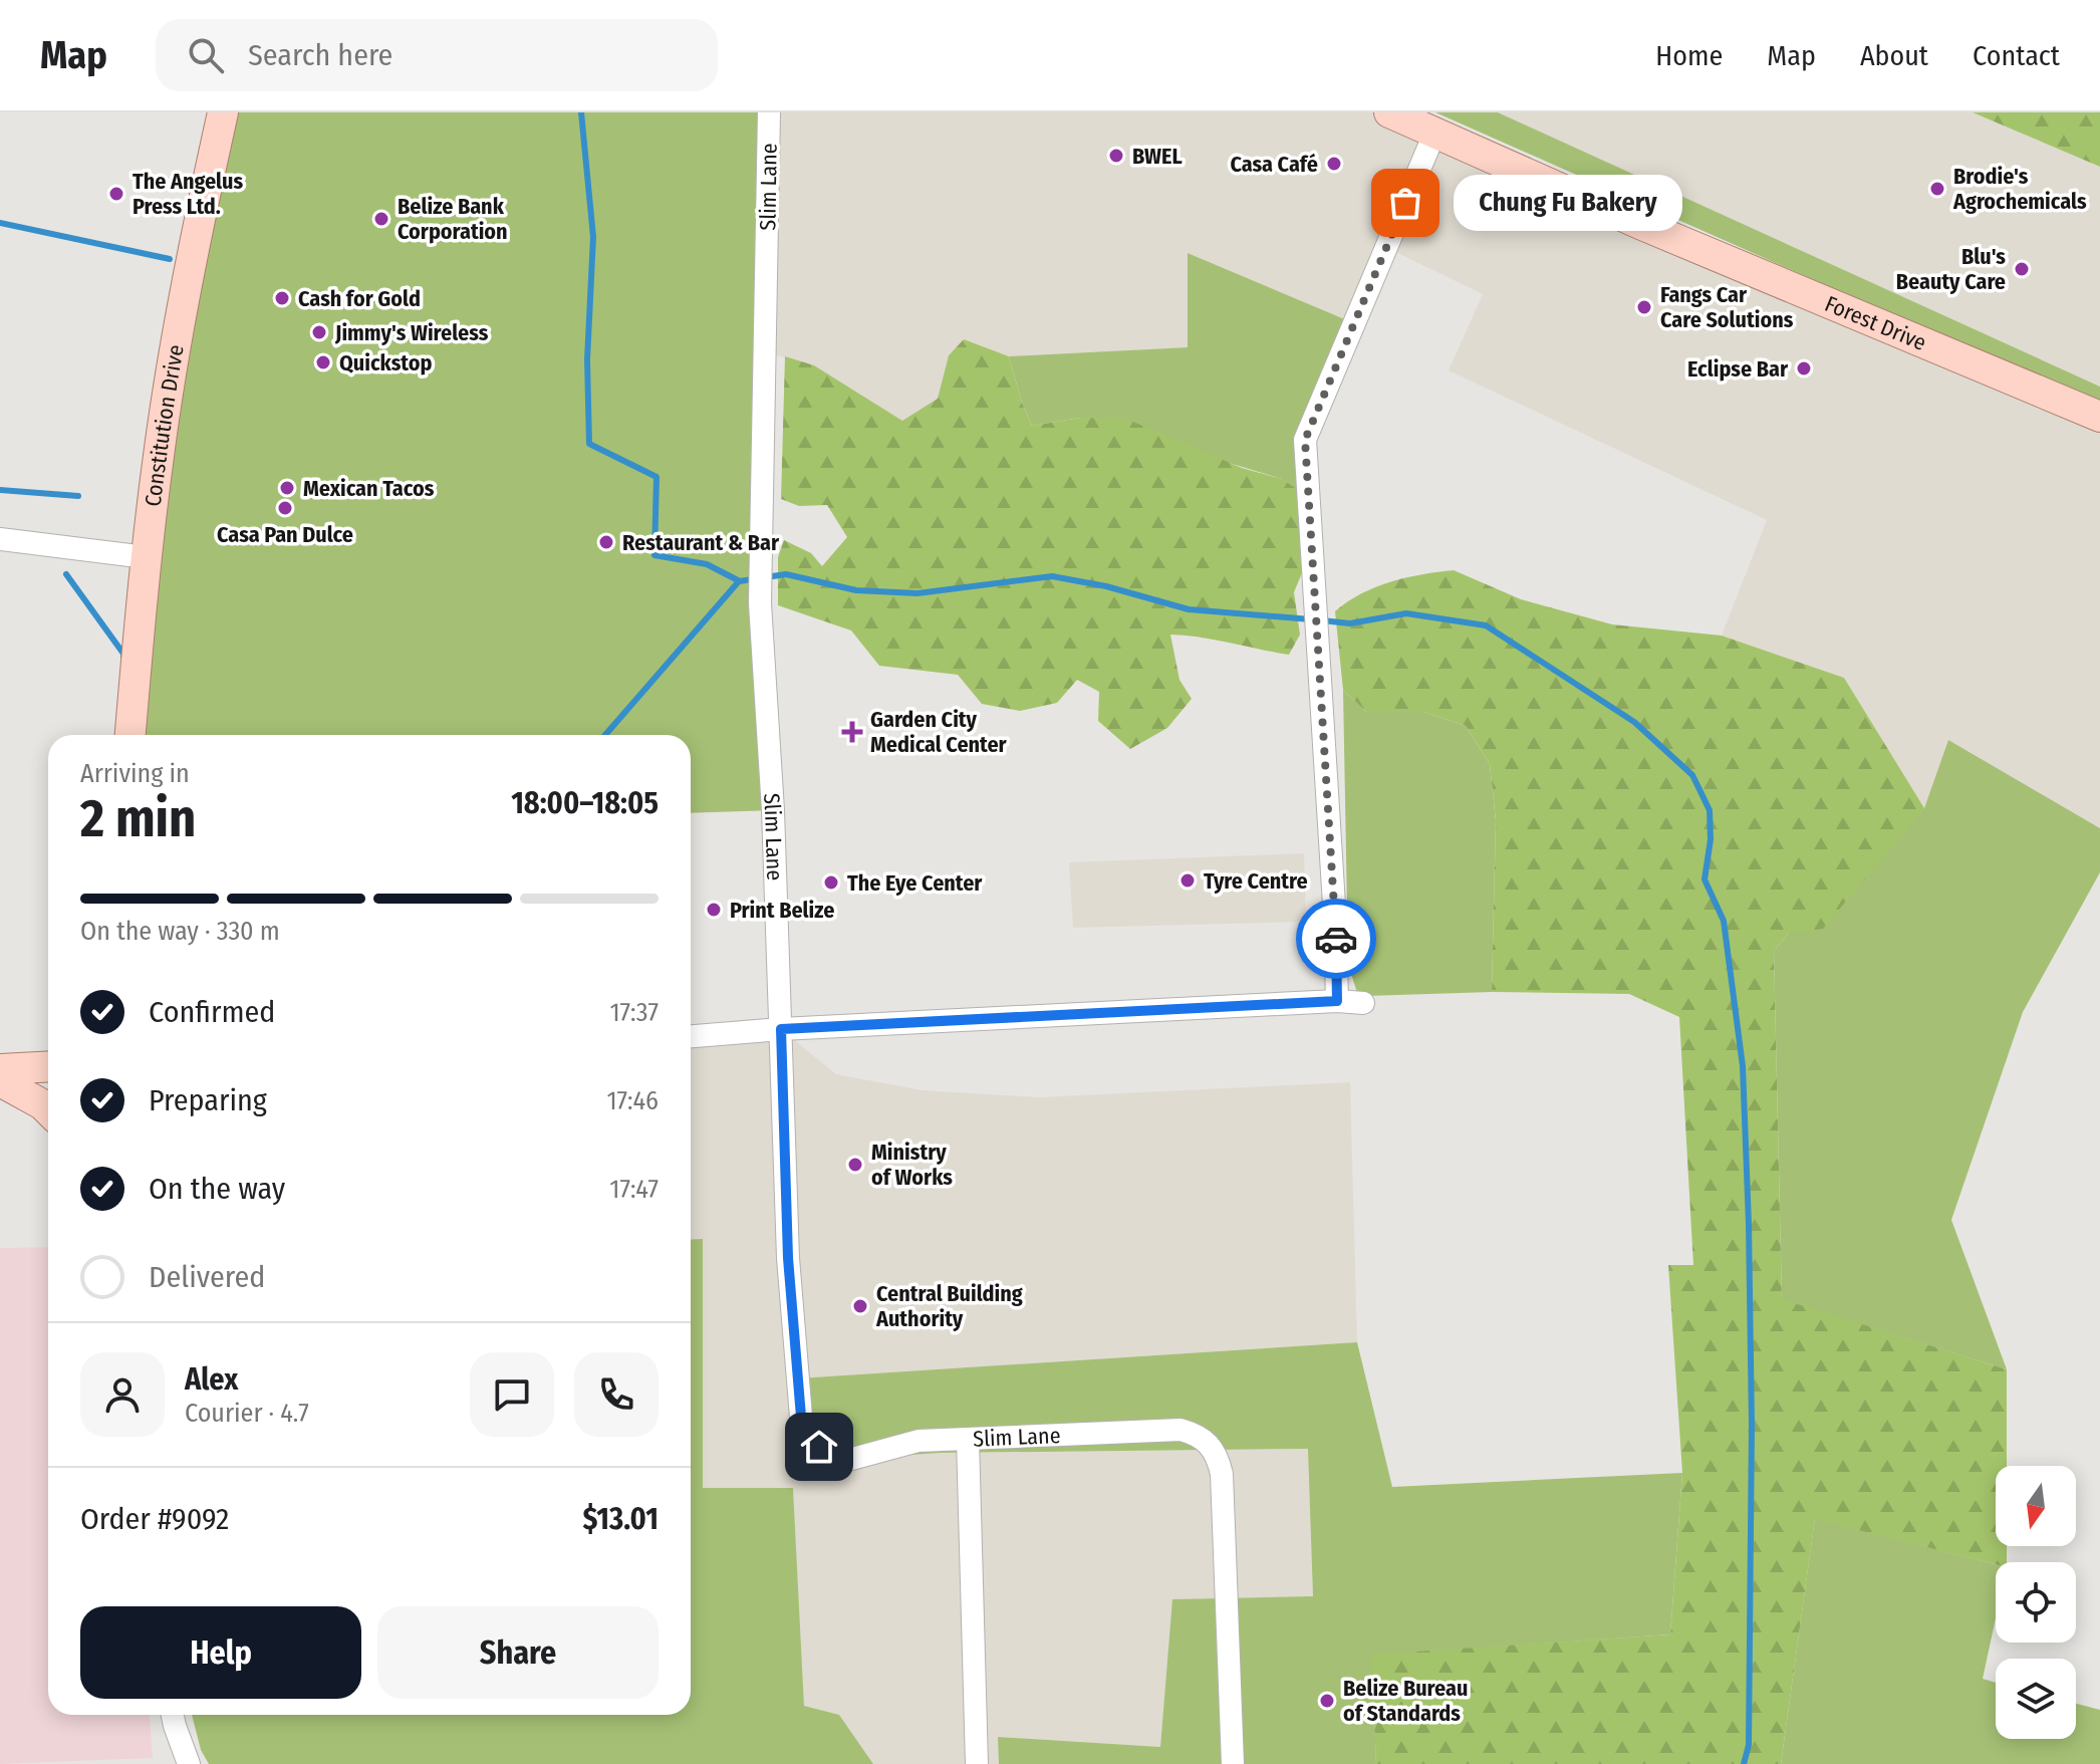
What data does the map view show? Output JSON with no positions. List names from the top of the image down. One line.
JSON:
{"streets":{"main road":["Forest Drive","Constitution Drive"],"street":["Slim Lane"]},"places":{"other":["BWEL","Casa Café","Brodie's Agrochemicals","The Angelus Press Ltd.","Chung Fu Bakery","Belize Bank Corporation","Blu's Beauty Care","Cash for Gold","Fangs Car Care Solutions","Jimmy's Wireless","Quickstop","Eclipse Bar","Mexican Tacos","Casa Pan Dulce","Restaurant & Bar","Tyre Centre","The Eye Center","Print Belize","Ministry of Works","Central Building Authority","Belize Bureau of Standards"],"health":["Garden City Medical Center"]},"north":"bottom","page":{"header":"Map","search":"Search here","nav":["Home","Map","About","Contact"],"bubble":"Chung Fu Bakery","heading":["2 min","Arriving in","18:00–18:05"],"panel":["Alex","Courier · 4.7","Order #9092","$13.01"],"bar":"On the way · 330 m","list":[["Confirmed","17:37"],["Preparing","17:46"],["On the way","17:47"],"Delivered"],"buttons":["Help","Share"]}}
